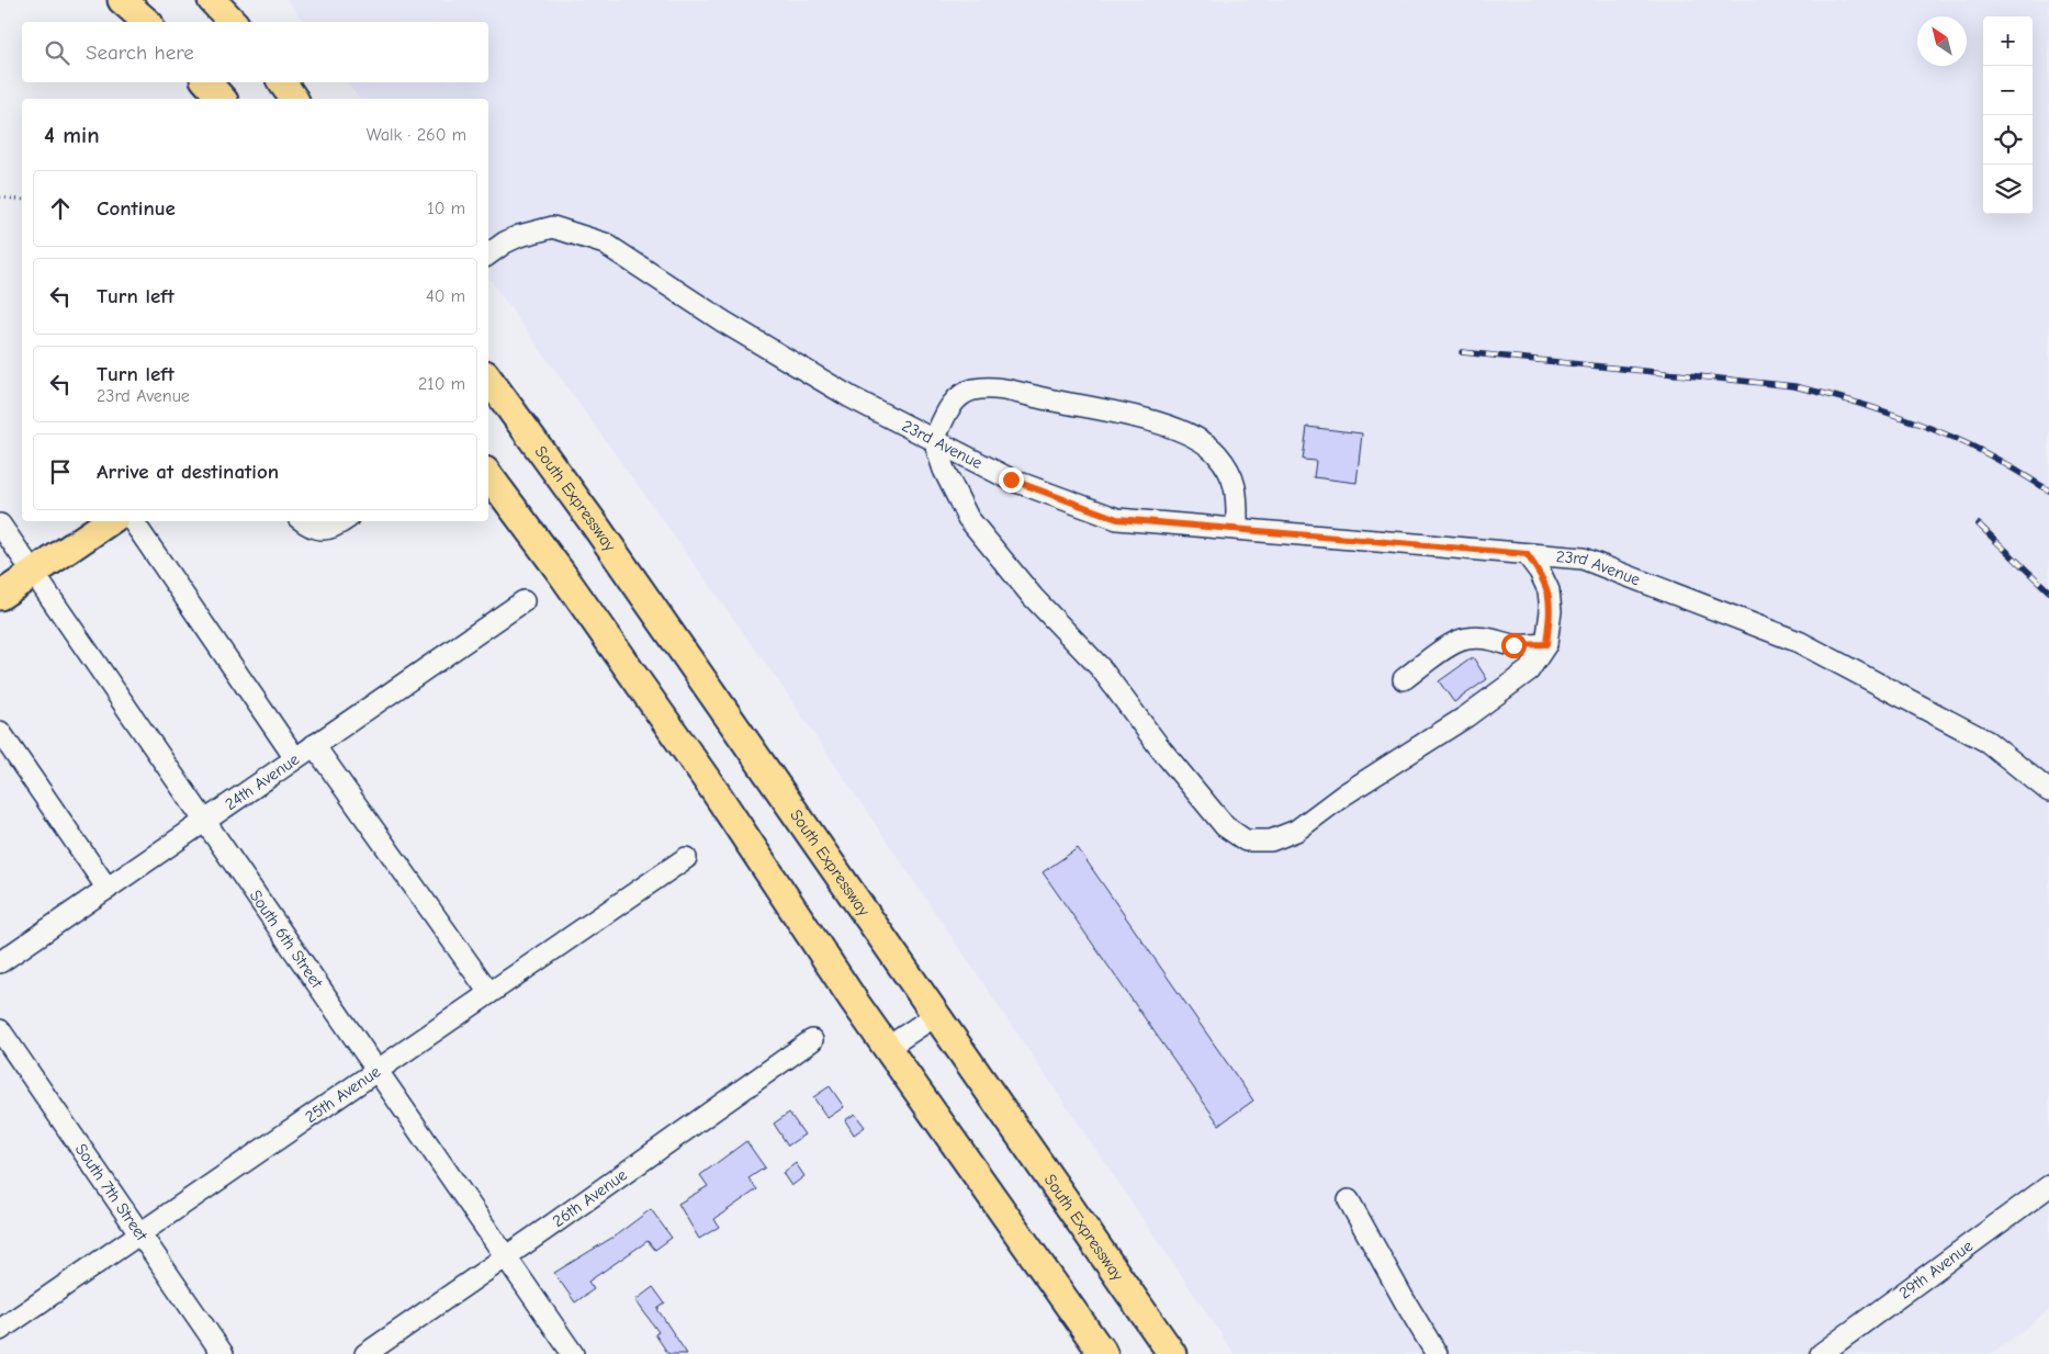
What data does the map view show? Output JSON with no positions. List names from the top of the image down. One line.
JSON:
{"streets":{"main road":["South Expressway"],"street":["23rd Avenue","24th Avenue","South 6th Street","25th Avenue","South 7th Street","26th Avenue","29th Avenue"]},"crossings":[["24th Avenue","South 6th Street"],["South 6th Street","25th Avenue"],["South 6th Street","26th Avenue"],["25th Avenue","South 7th Street"]],"north":"top left","page":{"map_buttons":["+","−"],"search":"Search here","heading":["4 min","Walk · 260 m"],"list":[["Continue","10 m"],["Turn left","40 m"],["Turn left","23rd Avenue","210 m"],"Arrive at destination"]}}
